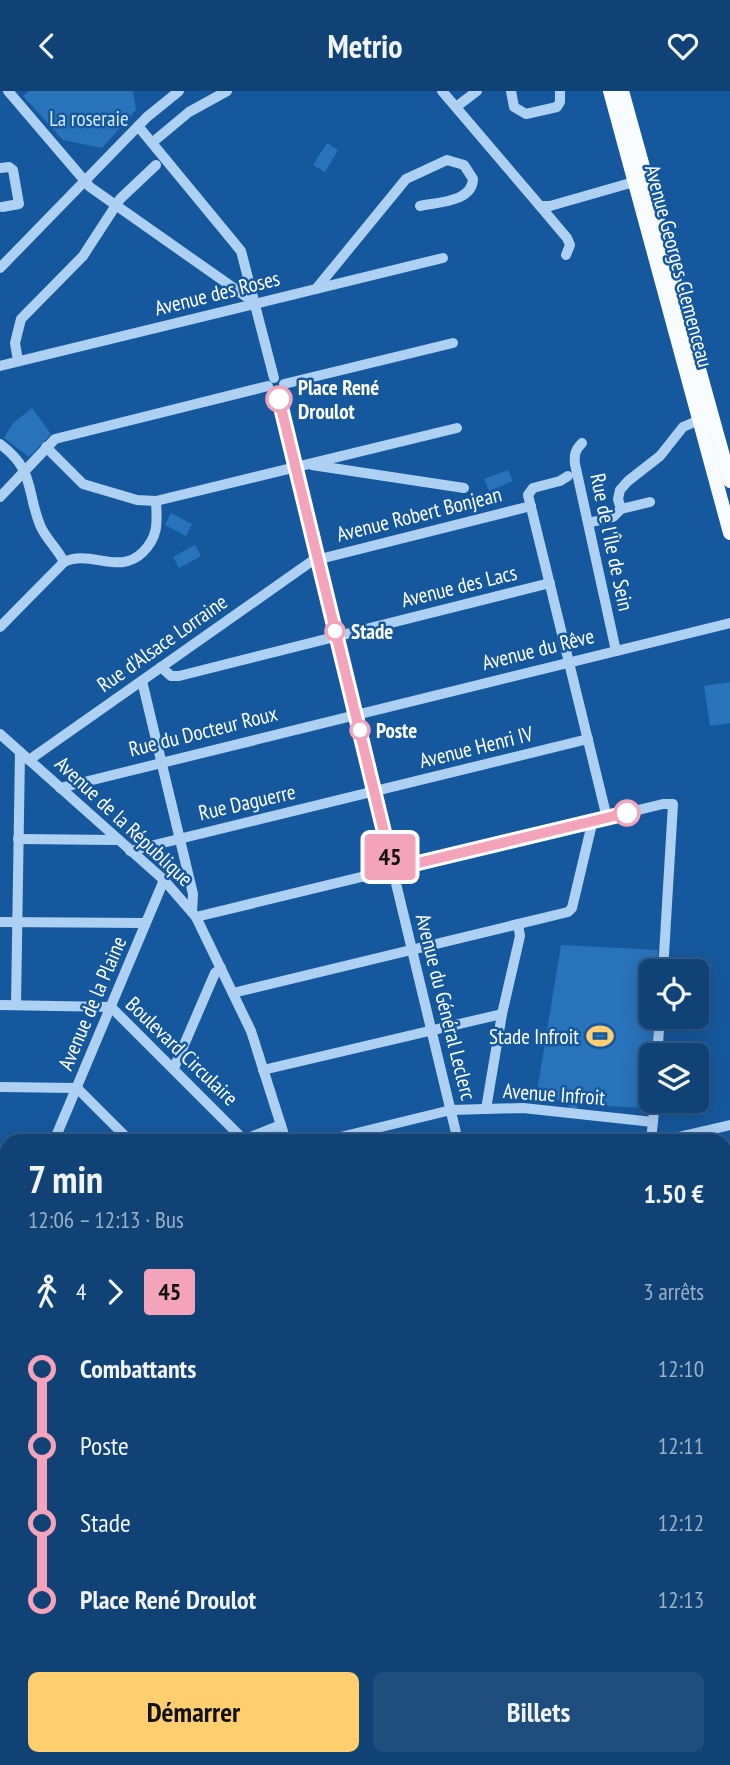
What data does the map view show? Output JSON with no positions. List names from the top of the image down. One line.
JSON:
{"streets":{"main road":["Avenue Georges Clemenceau"],"street":["Avenue des Roses","Avenue Robert Bonjean","Rue de l'Île de Sein","Avenue des Lacs","Rue d'Alsace Lorraine","Avenue du Rêve","Rue du Docteur Roux","Avenue Henri IV","Rue Daguerre","Avenue de la République","Avenue de la Plaine","Avenue du Général Leclerc","Boulevard Circulaire","Avenue Infroit"]},"crossings":[["Avenue des Roses","Avenue du Général Leclerc"],["Avenue Robert Bonjean","Rue d'Alsace Lorraine"],["Avenue Robert Bonjean","Avenue du Général Leclerc"],["Rue de l'Île de Sein","Avenue du Rêve"],["Avenue des Lacs","Rue d'Alsace Lorraine"],["Avenue des Lacs","Avenue du Général Leclerc"],["Rue d'Alsace Lorraine","Avenue de la République"],["Rue d'Alsace Lorraine","Avenue du Général Leclerc"],["Avenue du Rêve","Rue du Docteur Roux"],["Avenue du Rêve","Avenue du Général Leclerc"],["Rue du Docteur Roux","Avenue de la République"],["Rue du Docteur Roux","Avenue du Général Leclerc"],["Avenue Henri IV","Rue Daguerre"],["Avenue Henri IV","Avenue du Général Leclerc"],["Rue Daguerre","Avenue de la République"],["Rue Daguerre","Avenue du Général Leclerc"],["Avenue de la République","Avenue de la Plaine"],["Avenue de la Plaine","Boulevard Circulaire"],["Avenue du Général Leclerc","Avenue Infroit"]],"parks":["La roseraie"],"places":{"other":["Place René Droulot","Stade","Poste"],"sports":["Stade Infroit"]},"lines":["bus line 45"],"page":{"header":"Metrio","on_map":"45","heading":["7 min","12:06 – 12:13 · Bus","1.50 €"],"legs":["4","45","3 arrêts"],"list":[{"name":"Combattants","value":"12:10"},{"name":"Poste","value":"12:11"},{"name":"Stade","value":"12:12"},{"name":"Place René Droulot","value":"12:13"}],"buttons":["Démarrer","Billets"]}}
